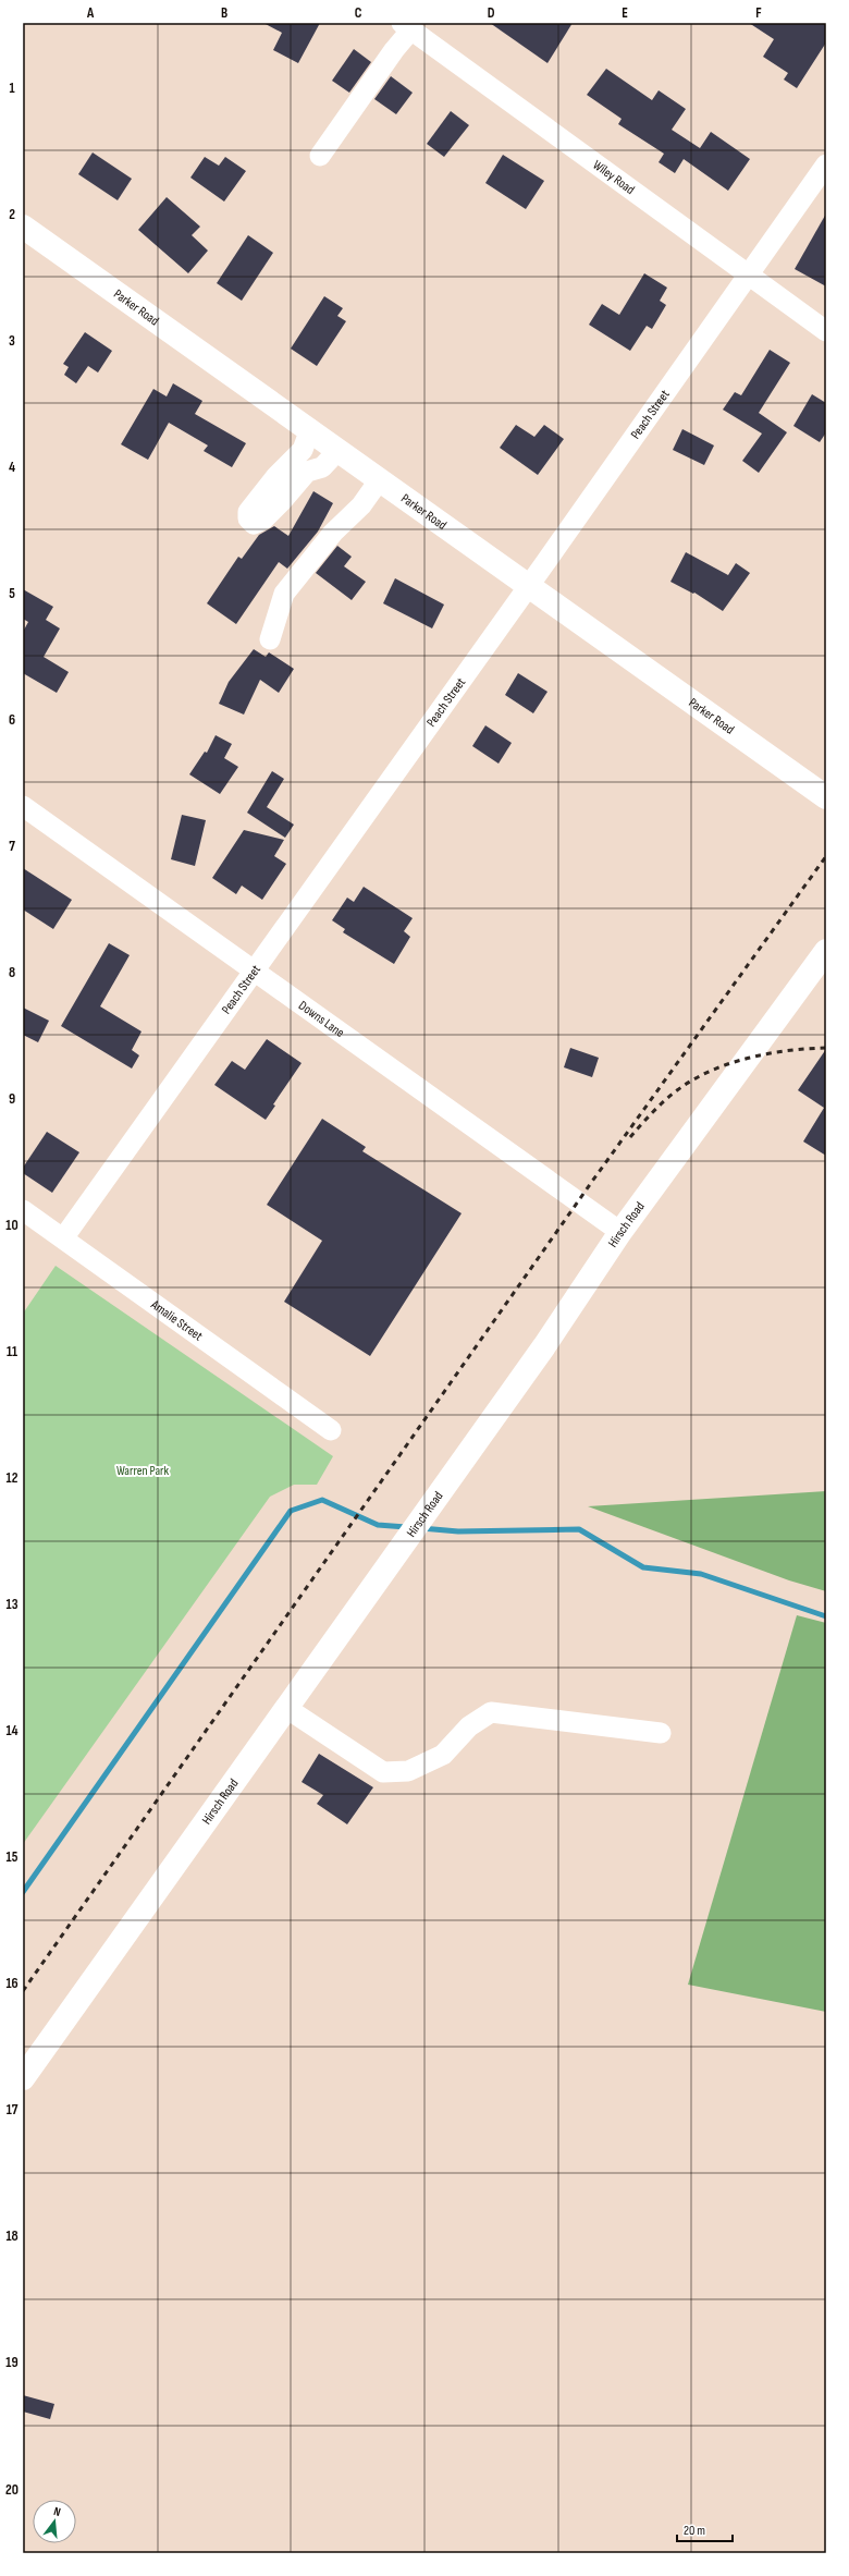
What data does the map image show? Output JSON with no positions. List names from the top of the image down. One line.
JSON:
{"streets":{"main road":["Parker Road","Hirsch Road"],"street":["Wiley Road","Peach Street","Downs Lane","Amalie Street"]},"crossings":[["Wiley Road","Peach Street"],["Parker Road","Peach Street"],["Peach Street","Downs Lane"],["Peach Street","Amalie Street"],["Downs Lane","Hirsch Road"]],"parks":["Warren Park"],"scale_bar":"20 m","north":"top","grid":{"columns":["A","B","C","D","E","F"],"rows":["1","2","3","4","5","6","7","8","9","10","11","12","13","14","15","16","17","18","19","20"]}}
